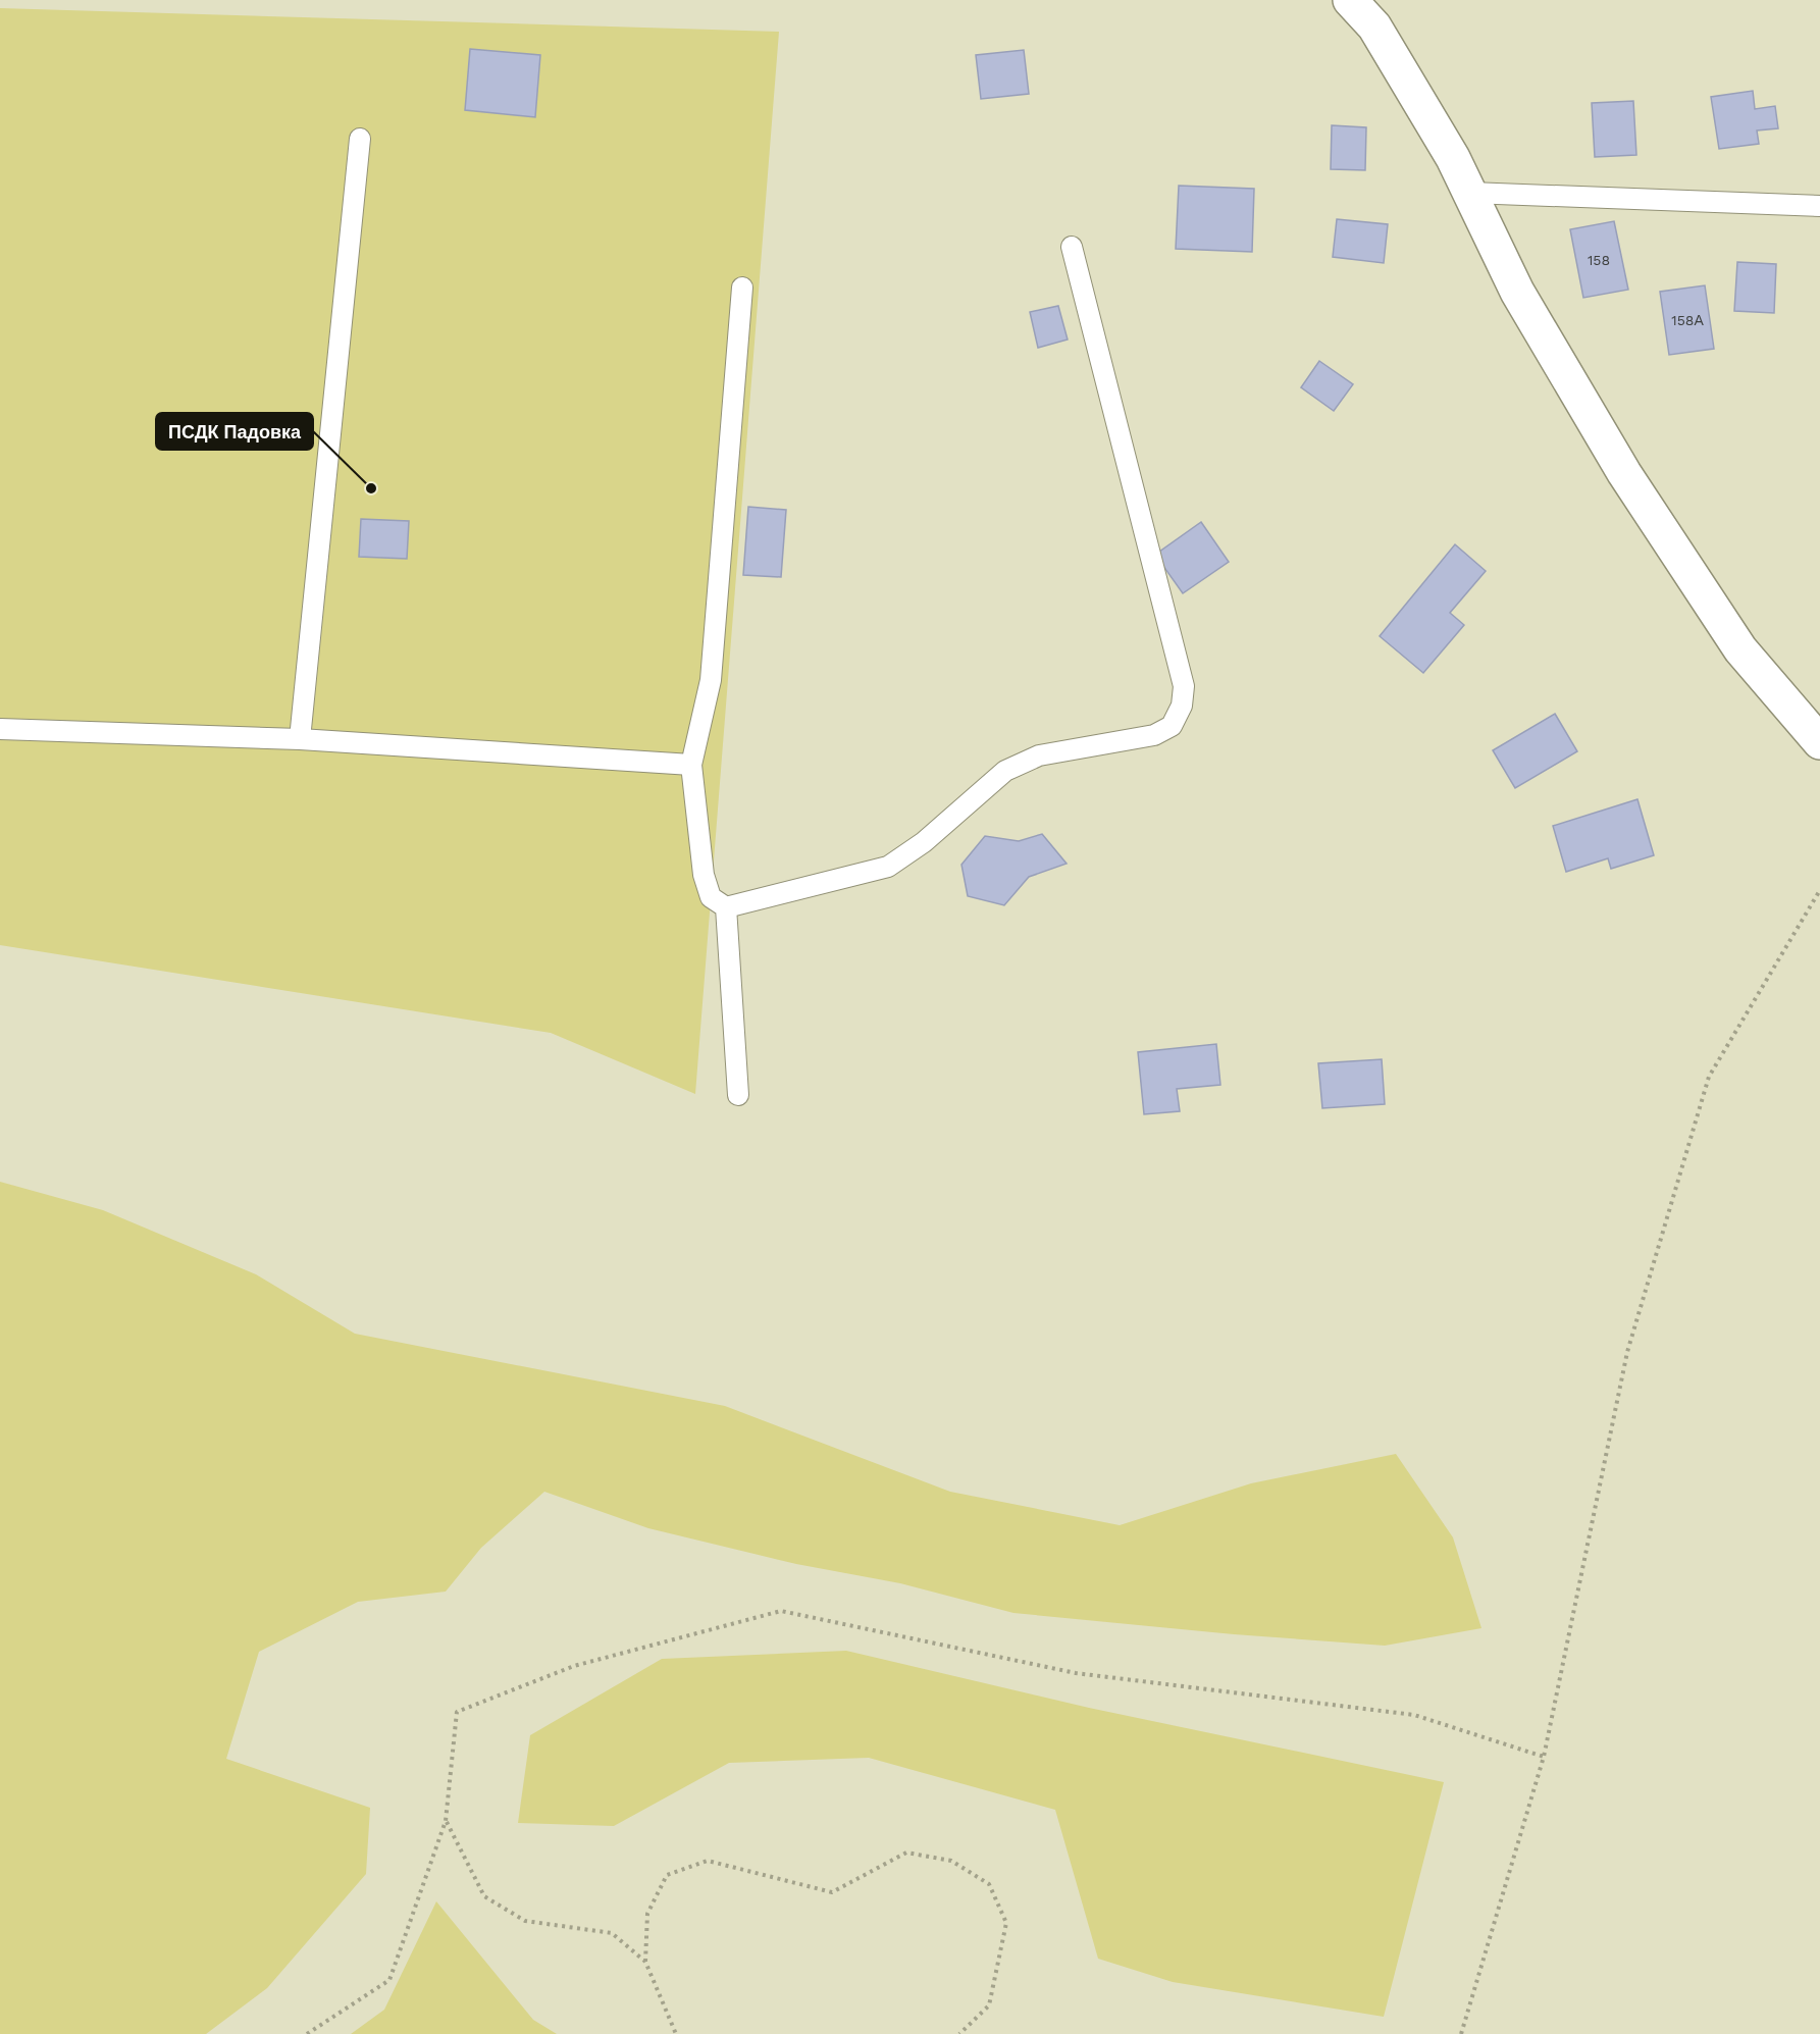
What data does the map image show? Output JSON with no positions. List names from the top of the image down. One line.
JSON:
{"places":["ПСДК Падовка"],"house_numbers":["158","158А"]}
